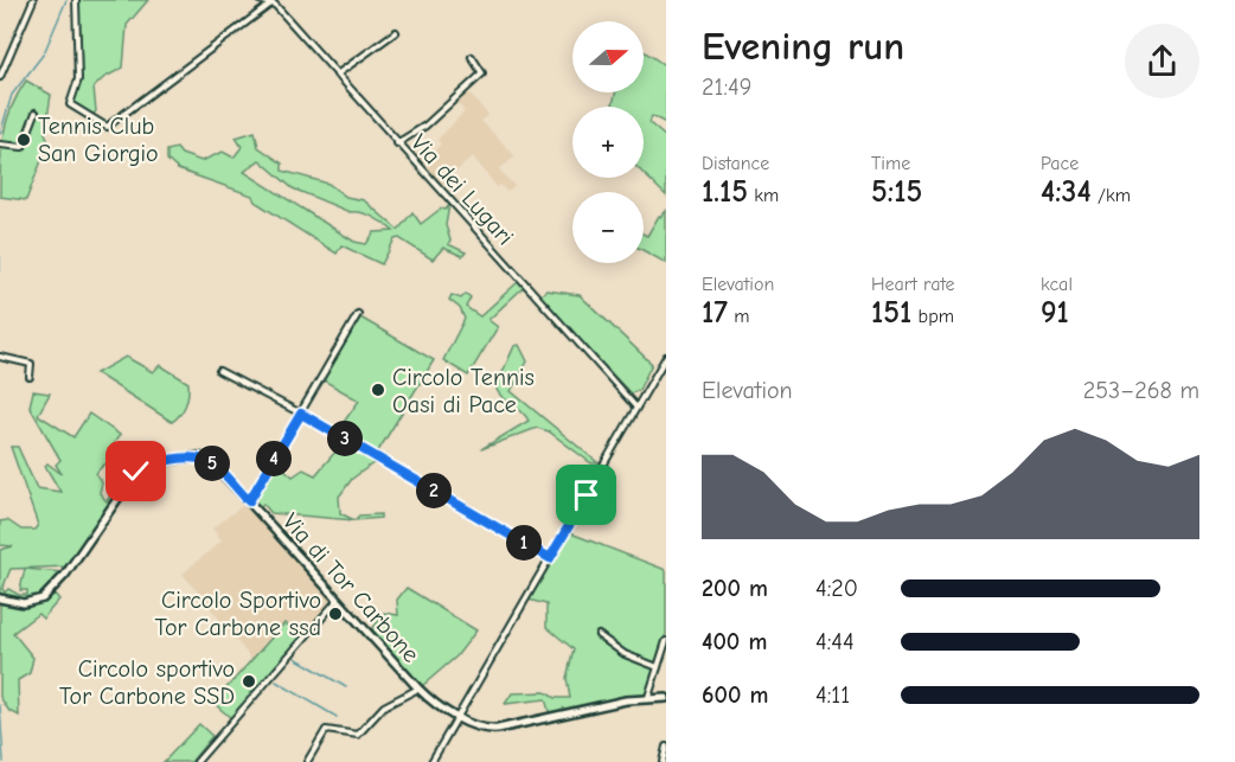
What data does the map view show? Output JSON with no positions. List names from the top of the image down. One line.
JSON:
{"streets":{"main road":["Via di Tor Carbone"],"street":["Via dei Lugari"]},"places":["Tennis Club San Giorgio","Circolo Tennis Oasi di Pace","Circolo Sportivo Tor Carbone ssd","Circolo sportivo Tor Carbone SSD"],"north":"right","page":{"heading":["Evening run","21:49"],"map_buttons":["+","−"],"stats":[["Distance","1.15 km"],["Time","5:15"],["Pace","4:34 /km"],["Elevation","17 m"],["Heart rate","151 bpm"],["kcal","91"]],"chart":["Elevation","253–268 m"],"pins":["3","4","5","2","1"],"list":[{"name":"200 m","note":"4:20"},{"name":"400 m","note":"4:44"},{"name":"600 m","note":"4:11"}]}}
